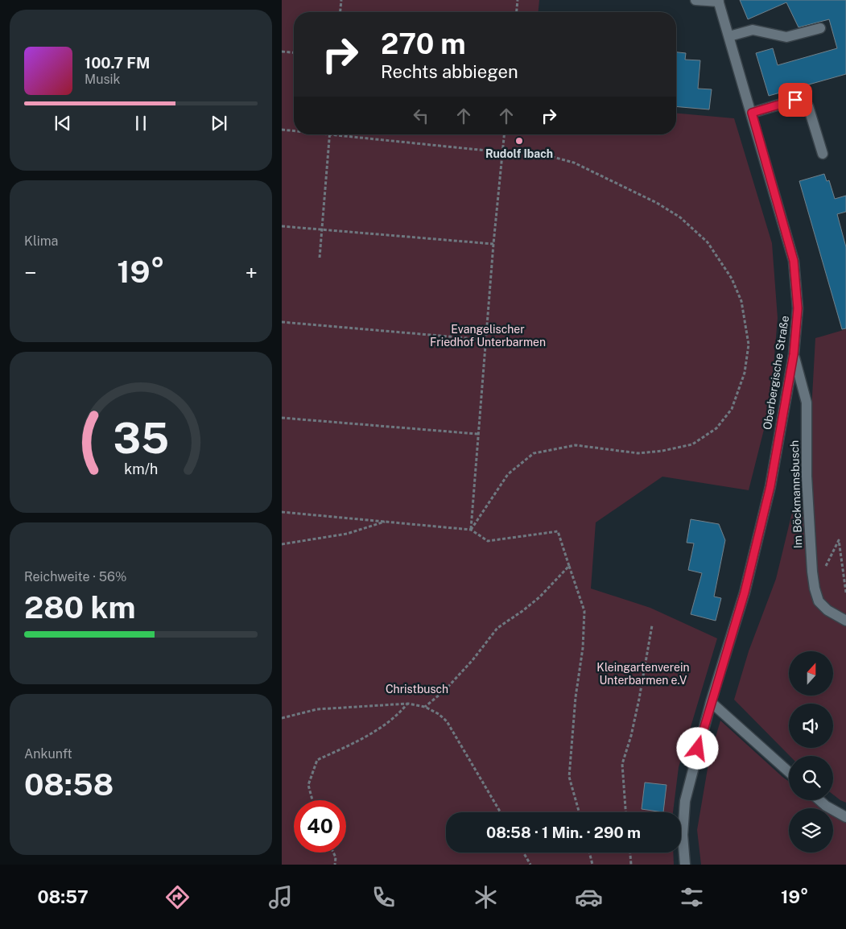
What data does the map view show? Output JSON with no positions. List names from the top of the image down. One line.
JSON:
{"streets":{"street":["Oberbergische Straße","Im Böckmannsbusch"]},"crossings":[["Oberbergische Straße","Im Böckmannsbusch"]],"parks":["Evangelischer Friedhof Unterbarmen","Kleingartenverein Unterbarmen e.V","Christbusch"],"places":["Rudolf Ibach"],"north":"top","page":{"turn":["270 m","Rechts abbiegen"],"song":["100.7 FM","Musik"],"tile":["Klima",["Reichweite · 56%","280 km"],["Ankunft","08:58"]],"heat":["−","19°","+"],"limit":"40","trip":"08:58 · 1 Min. · 290 m","tabs":["08:57","19°"],"gauge":["35","km/h"]}}
